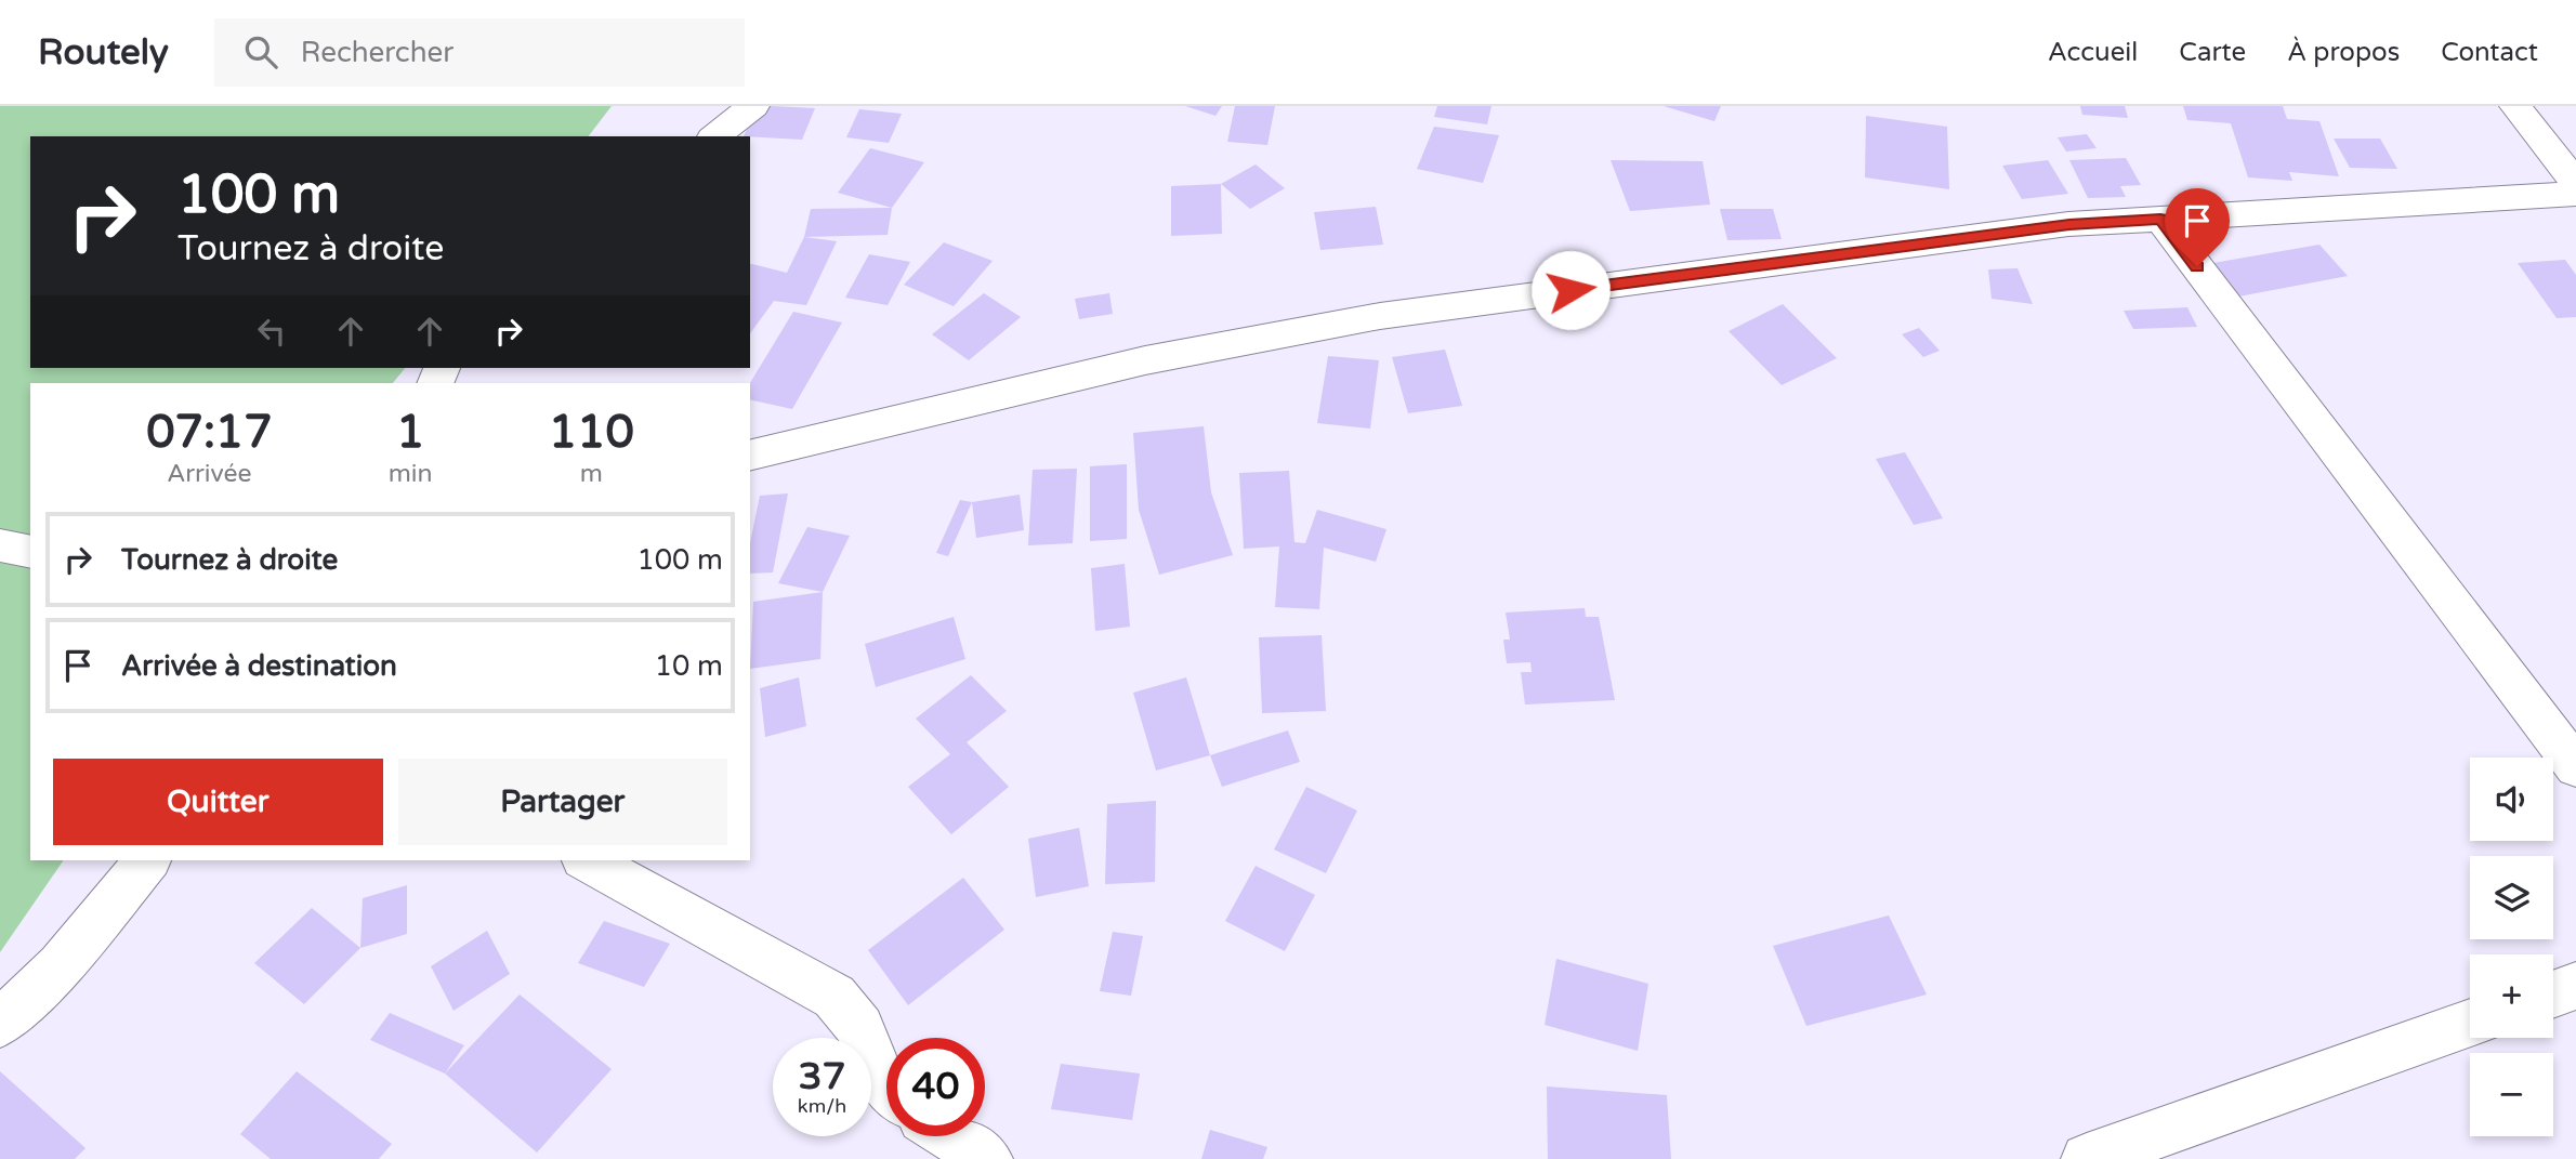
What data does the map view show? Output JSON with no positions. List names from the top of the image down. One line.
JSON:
{"page":{"header":"Routely","search":"Rechercher","nav":["Accueil","Carte","À propos","Contact"],"turn":["100 m","Tournez à droite"],"eta":["07:17","Arrivée","1","min","110","m"],"list":[{"name":"Tournez à droite","value":"100 m"},{"name":"Arrivée à destination","value":"10 m"}],"buttons":["Quitter","Partager"],"map_buttons":["+","−"],"speed":"37 km/h","limit":"40"}}
